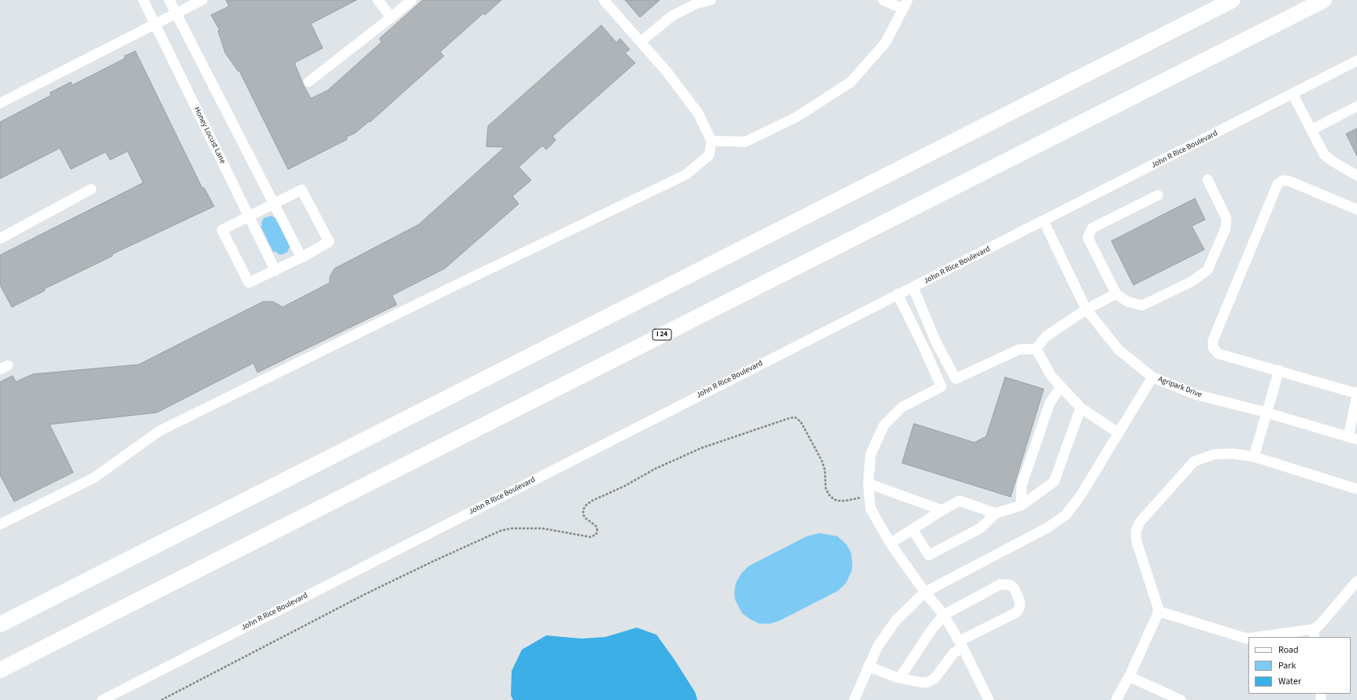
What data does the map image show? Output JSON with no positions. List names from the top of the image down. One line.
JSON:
{"streets":{"highway":["I 24"],"street":["Honey Locust Lane","John R Rice Boulevard","Agripark Drive"]},"crossings":[["John R Rice Boulevard","Agripark Drive"]],"legend":["Road","Park","Water"]}
